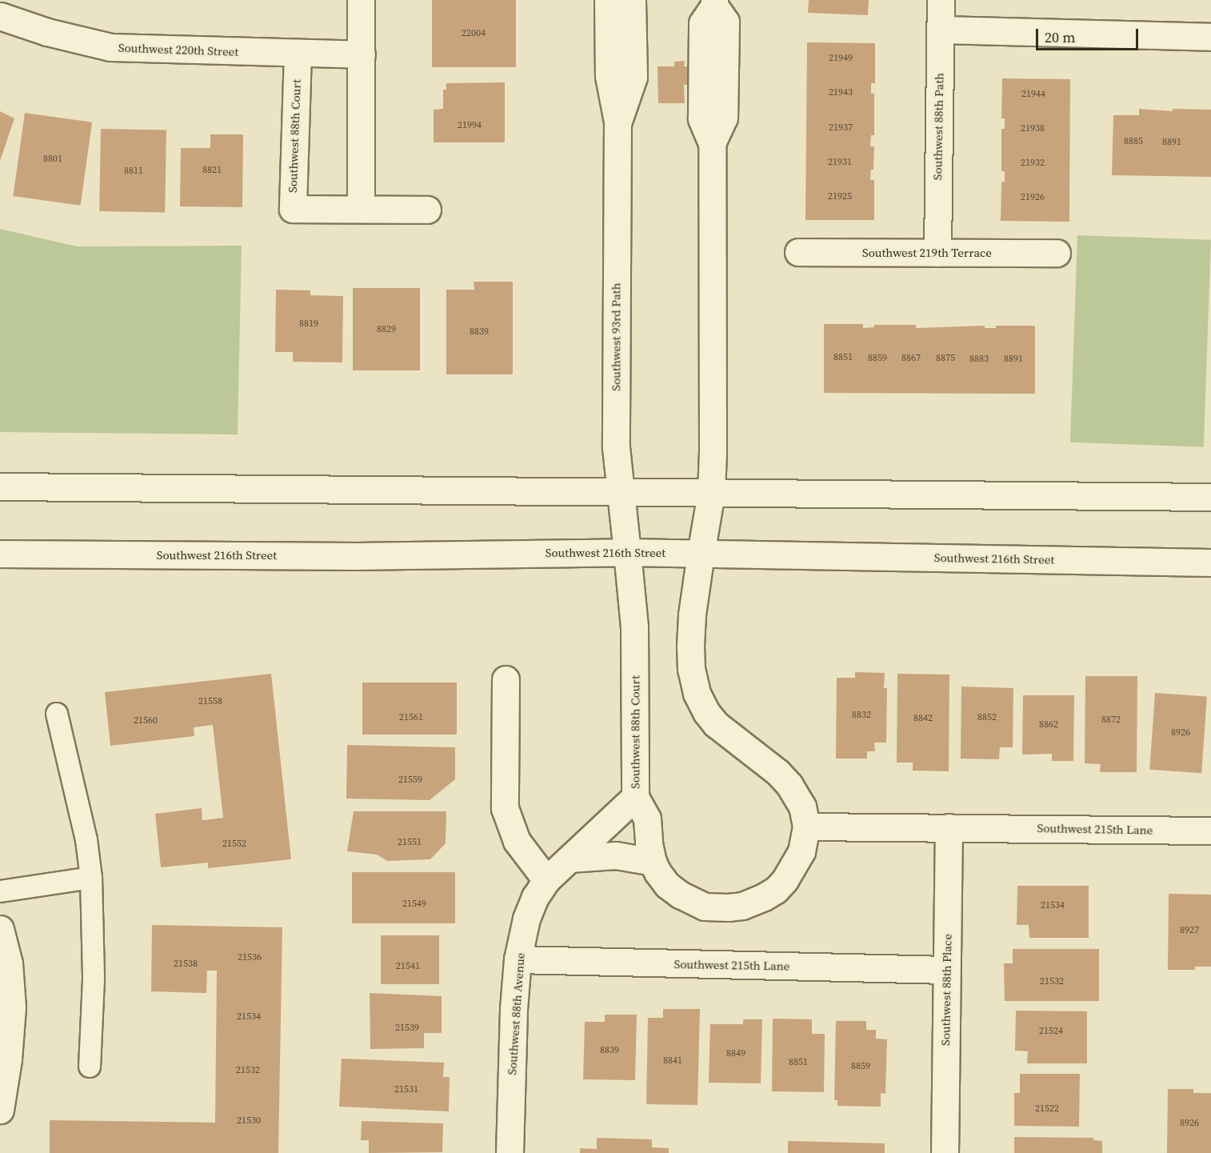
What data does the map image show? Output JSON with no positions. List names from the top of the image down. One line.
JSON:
{"streets":{"street":["Southwest 220th Street","Southwest 88th Path","Southwest 88th Court","Southwest 219th Terrace","Southwest 93rd Path","Southwest 216th Street","Southwest 215th Lane","Southwest 88th Place","Southwest 88th Avenue"]},"crossings":[["Southwest 220th Street","Southwest 88th Court"],["Southwest 88th Path","Southwest 219th Terrace"],["Southwest 88th Court","Southwest 93rd Path"],["Southwest 88th Court","Southwest 216th Street"],["Southwest 88th Court","Southwest 215th Lane"],["Southwest 88th Court","Southwest 88th Avenue"],["Southwest 93rd Path","Southwest 216th Street"],["Southwest 215th Lane","Southwest 88th Place"],["Southwest 215th Lane","Southwest 88th Avenue"]],"house_numbers":["22004","21949","21943","21944","21994","21937","21938","8885","8891","8801","21931","21932","8821","8811","21925","21926","8819","8829","8839","8851","8859","8867","8875","8883","8891","21558","8832","21561","8852","8842","8872","21560","8862","8926","21559","21551","21552","21549","21534","8927","21536","21538","21541","21532","21534","21539","21524","8839","8849","8841","8851","8859","21532","21531","21522","21530","8926"],"scale_bar":"20 m"}
